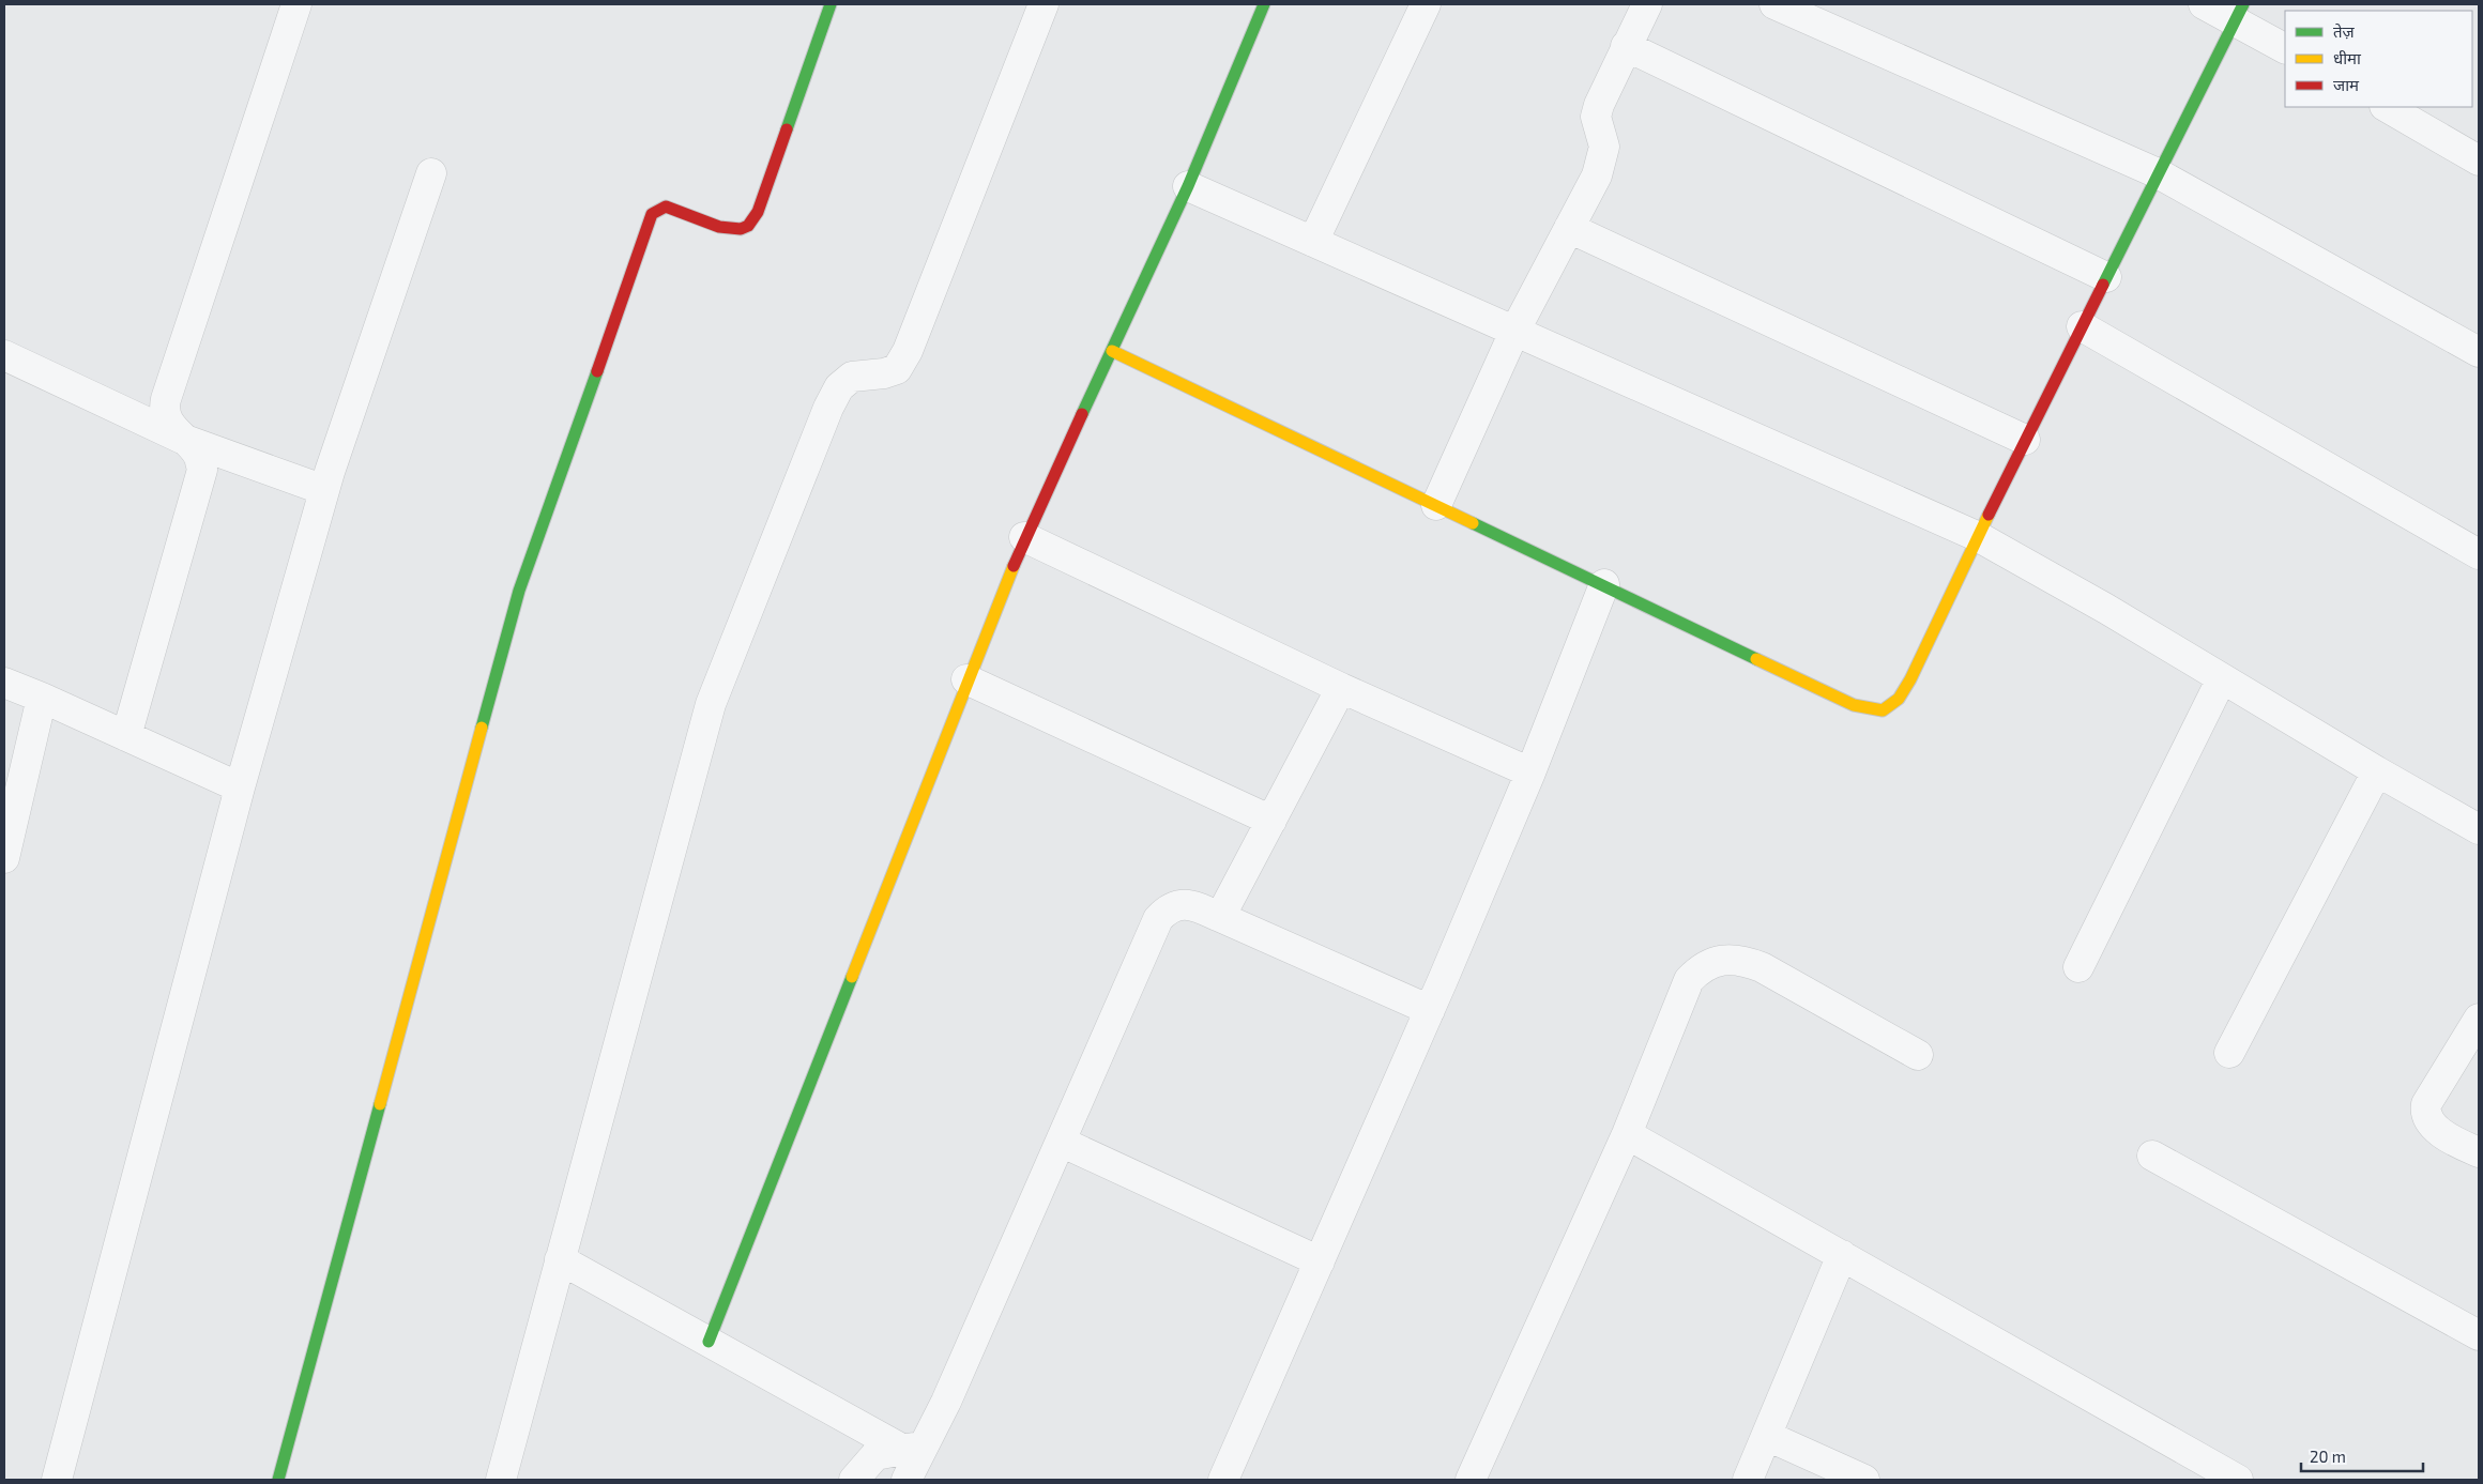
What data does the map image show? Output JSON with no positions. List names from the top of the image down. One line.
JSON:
{"legend":["तेज़","धीमा","जाम"],"scale_bar":"20 m"}
